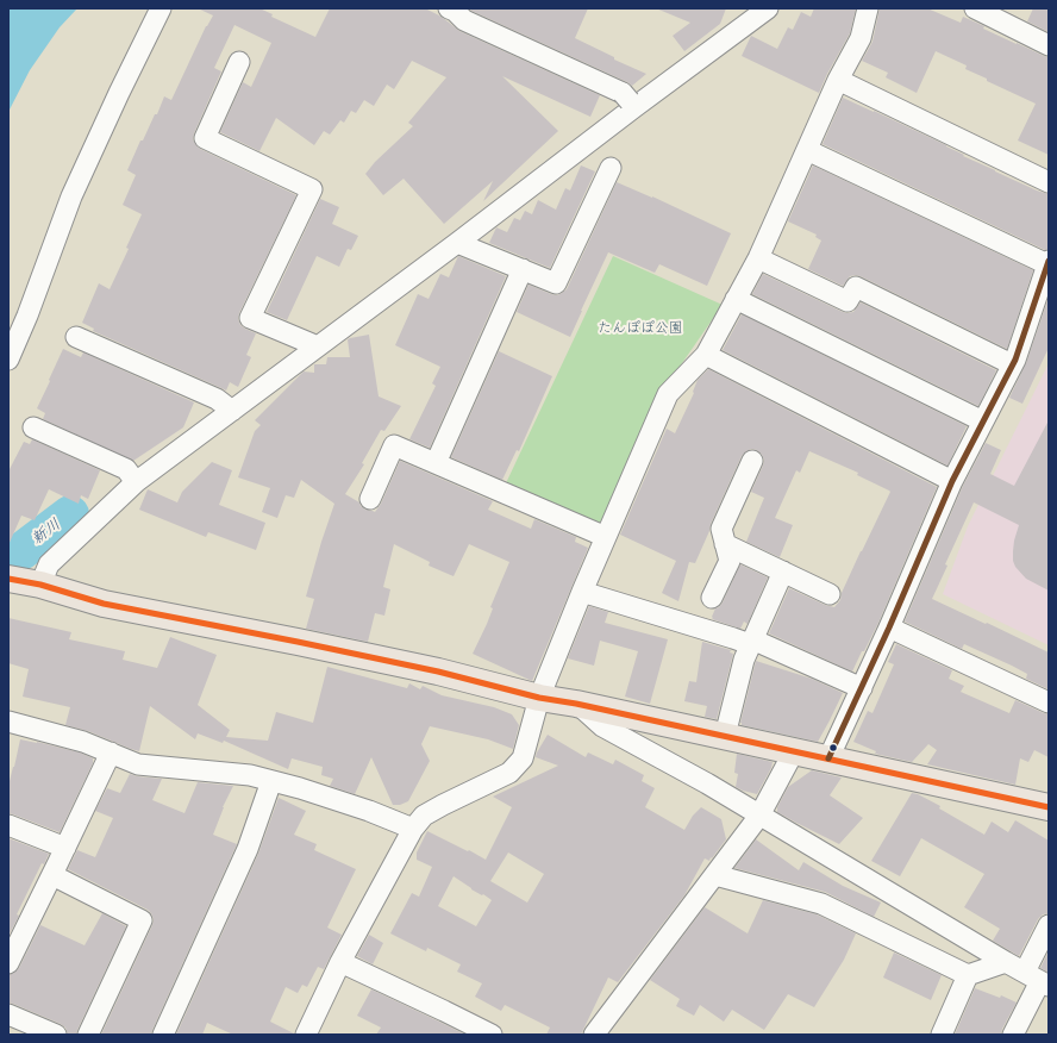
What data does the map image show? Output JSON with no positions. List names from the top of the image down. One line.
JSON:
{"water":["新川"],"parks":["たんぽぽ公園"]}
